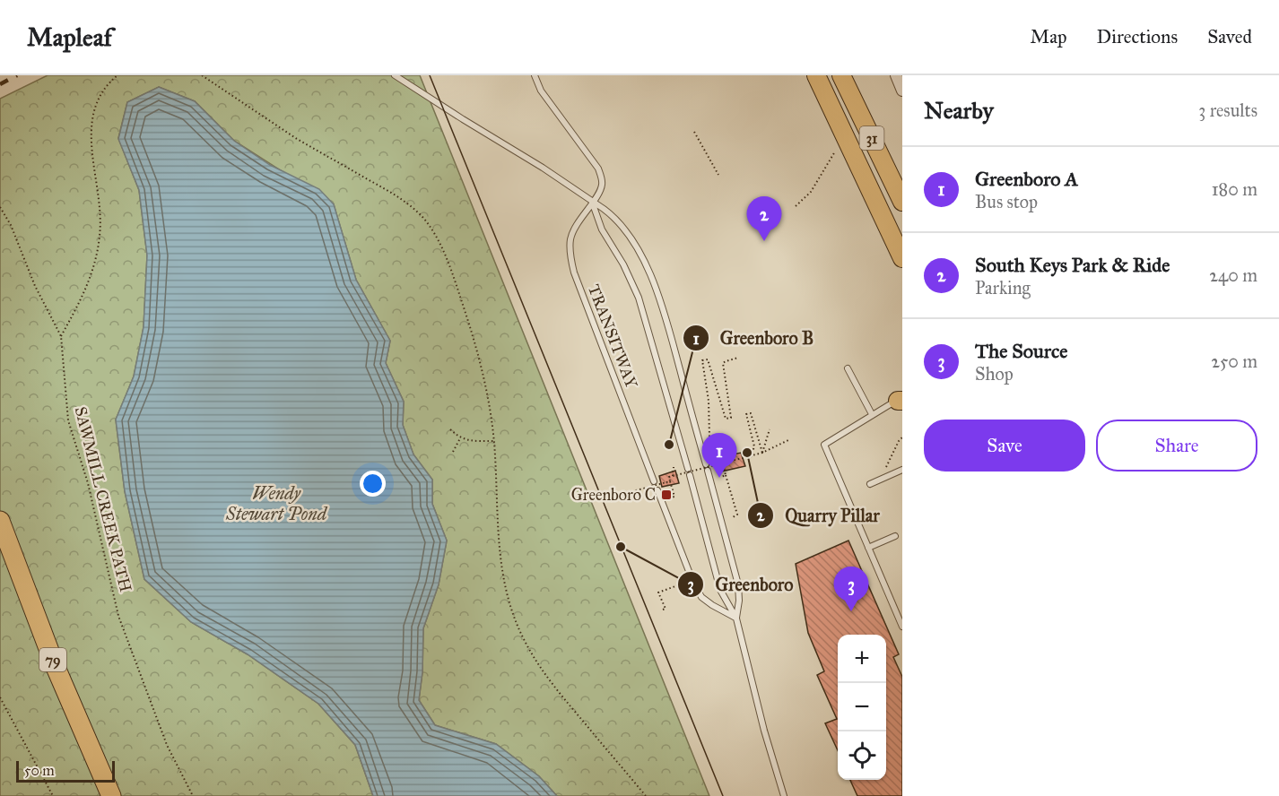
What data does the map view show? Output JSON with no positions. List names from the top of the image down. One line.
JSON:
{"streets":{"highway":["79"],"main road":["31"],"lane":["TRANSITWAY"],"path":["SAWMILL CREEK PATH"]},"water":["Wendy Stewart Pond"],"places":{"other":["Greenboro B","Quarry Pillar","Greenboro"],"transit":["Greenboro C"]},"scale_bar":"50 m","page":{"header":"Mapleaf","nav":["Map","Directions","Saved"],"heading":["Nearby","3 results"],"list":[{"mark":"1","name":"Greenboro A","note":"Bus stop","value":"180 m"},{"mark":"2","name":"South Keys Park & Ride","note":"Parking","value":"240 m"},{"mark":"3","name":"The Source","note":"Shop","value":"250 m"}],"pins":["2","1","3"],"buttons":["Save","Share"],"map_buttons":["+","−"],"scale":"50 m"}}
